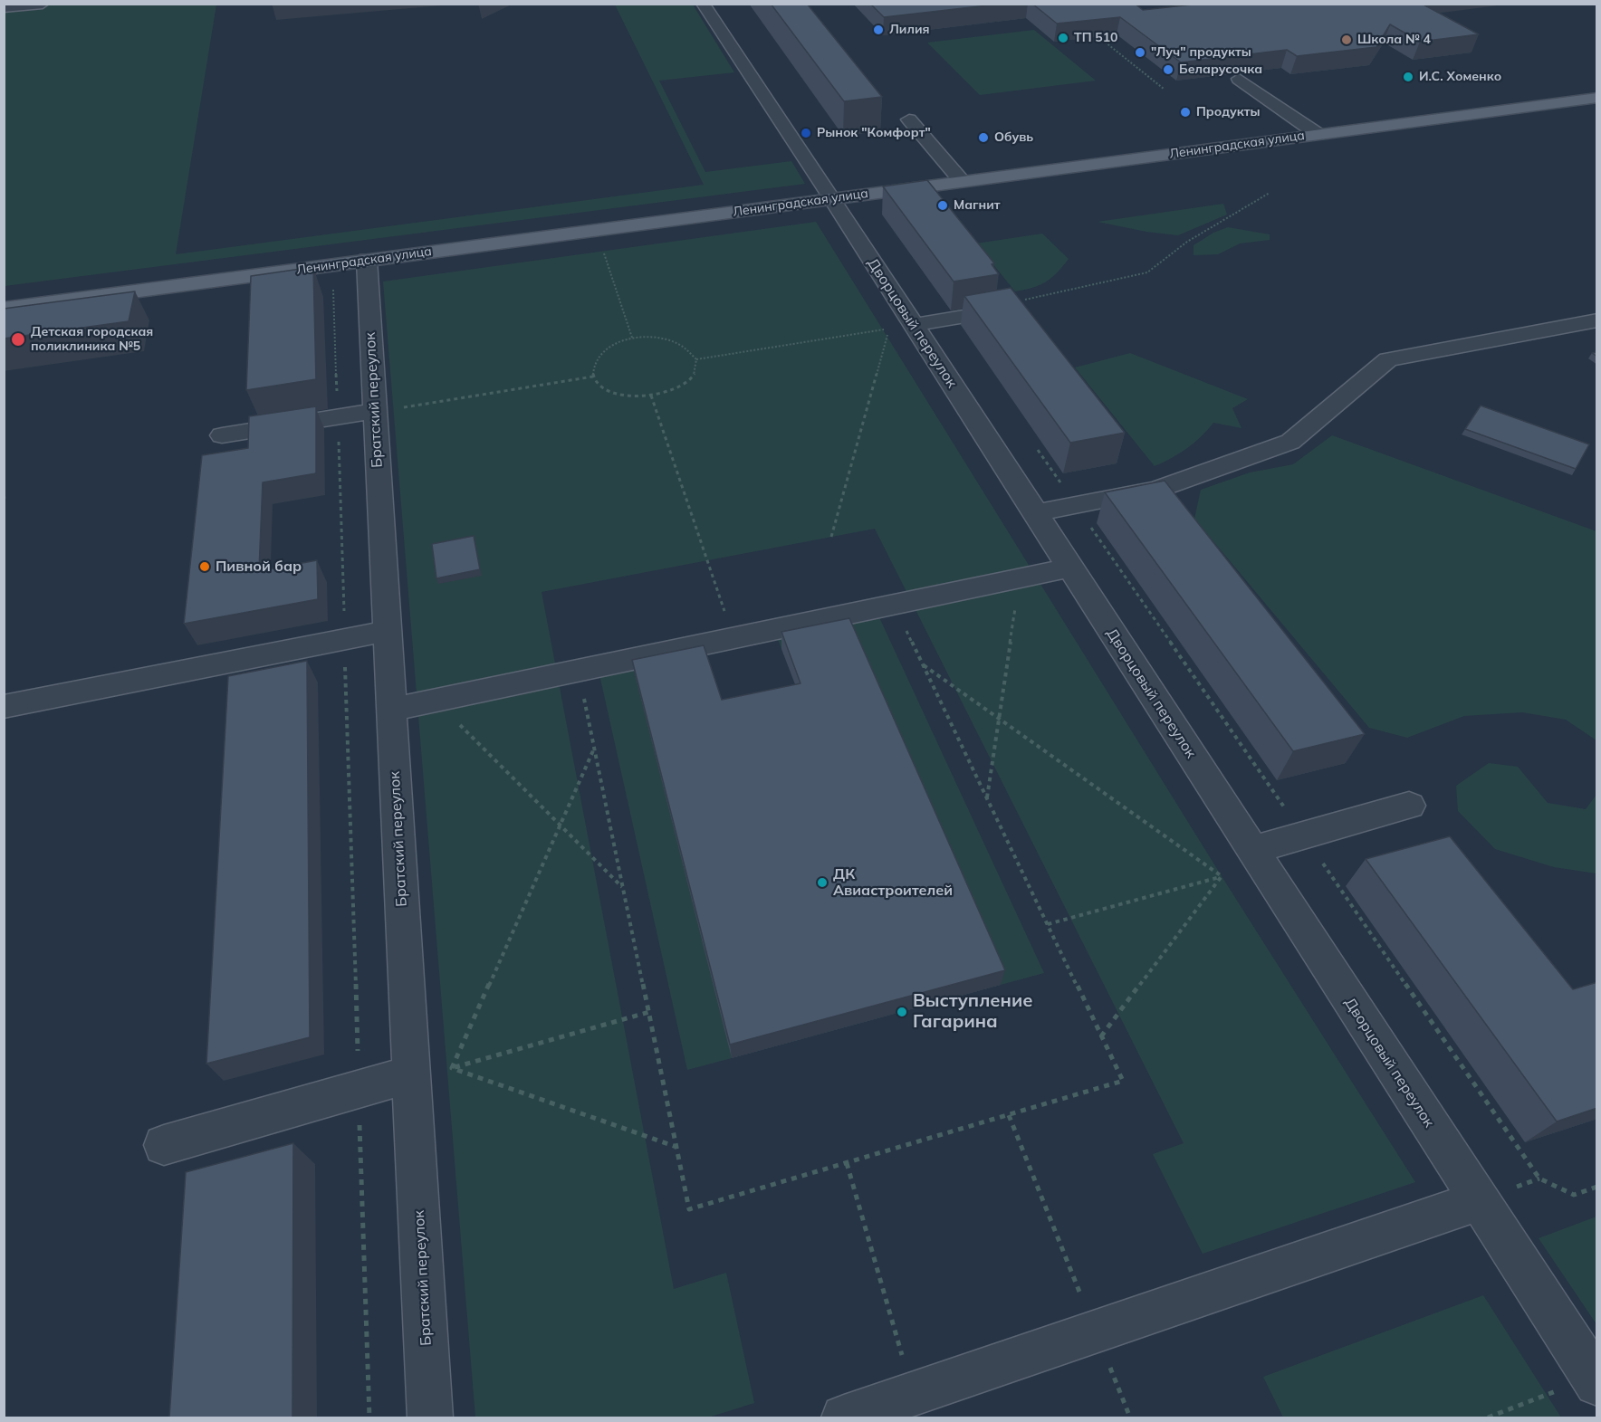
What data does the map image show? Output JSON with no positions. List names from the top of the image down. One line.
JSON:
{"streets":{"main road":["Ленинградская улица"],"street":["Дворцовый переулок","Братский переулок"]},"crossings":[["Ленинградская улица","Дворцовый переулок"],["Ленинградская улица","Братский переулок"]],"places":["Лилия","ТП 510","Школа № 4","\"Луч\" продукты","Беларусочка","И.С. Хоменко","Продукты","Рынок \"Комфорт\"","Обувь","Магнит","Детская городская поликлиника №5","Пивной бар","ДК Авиастроителей","Выступление Гагарина"]}
